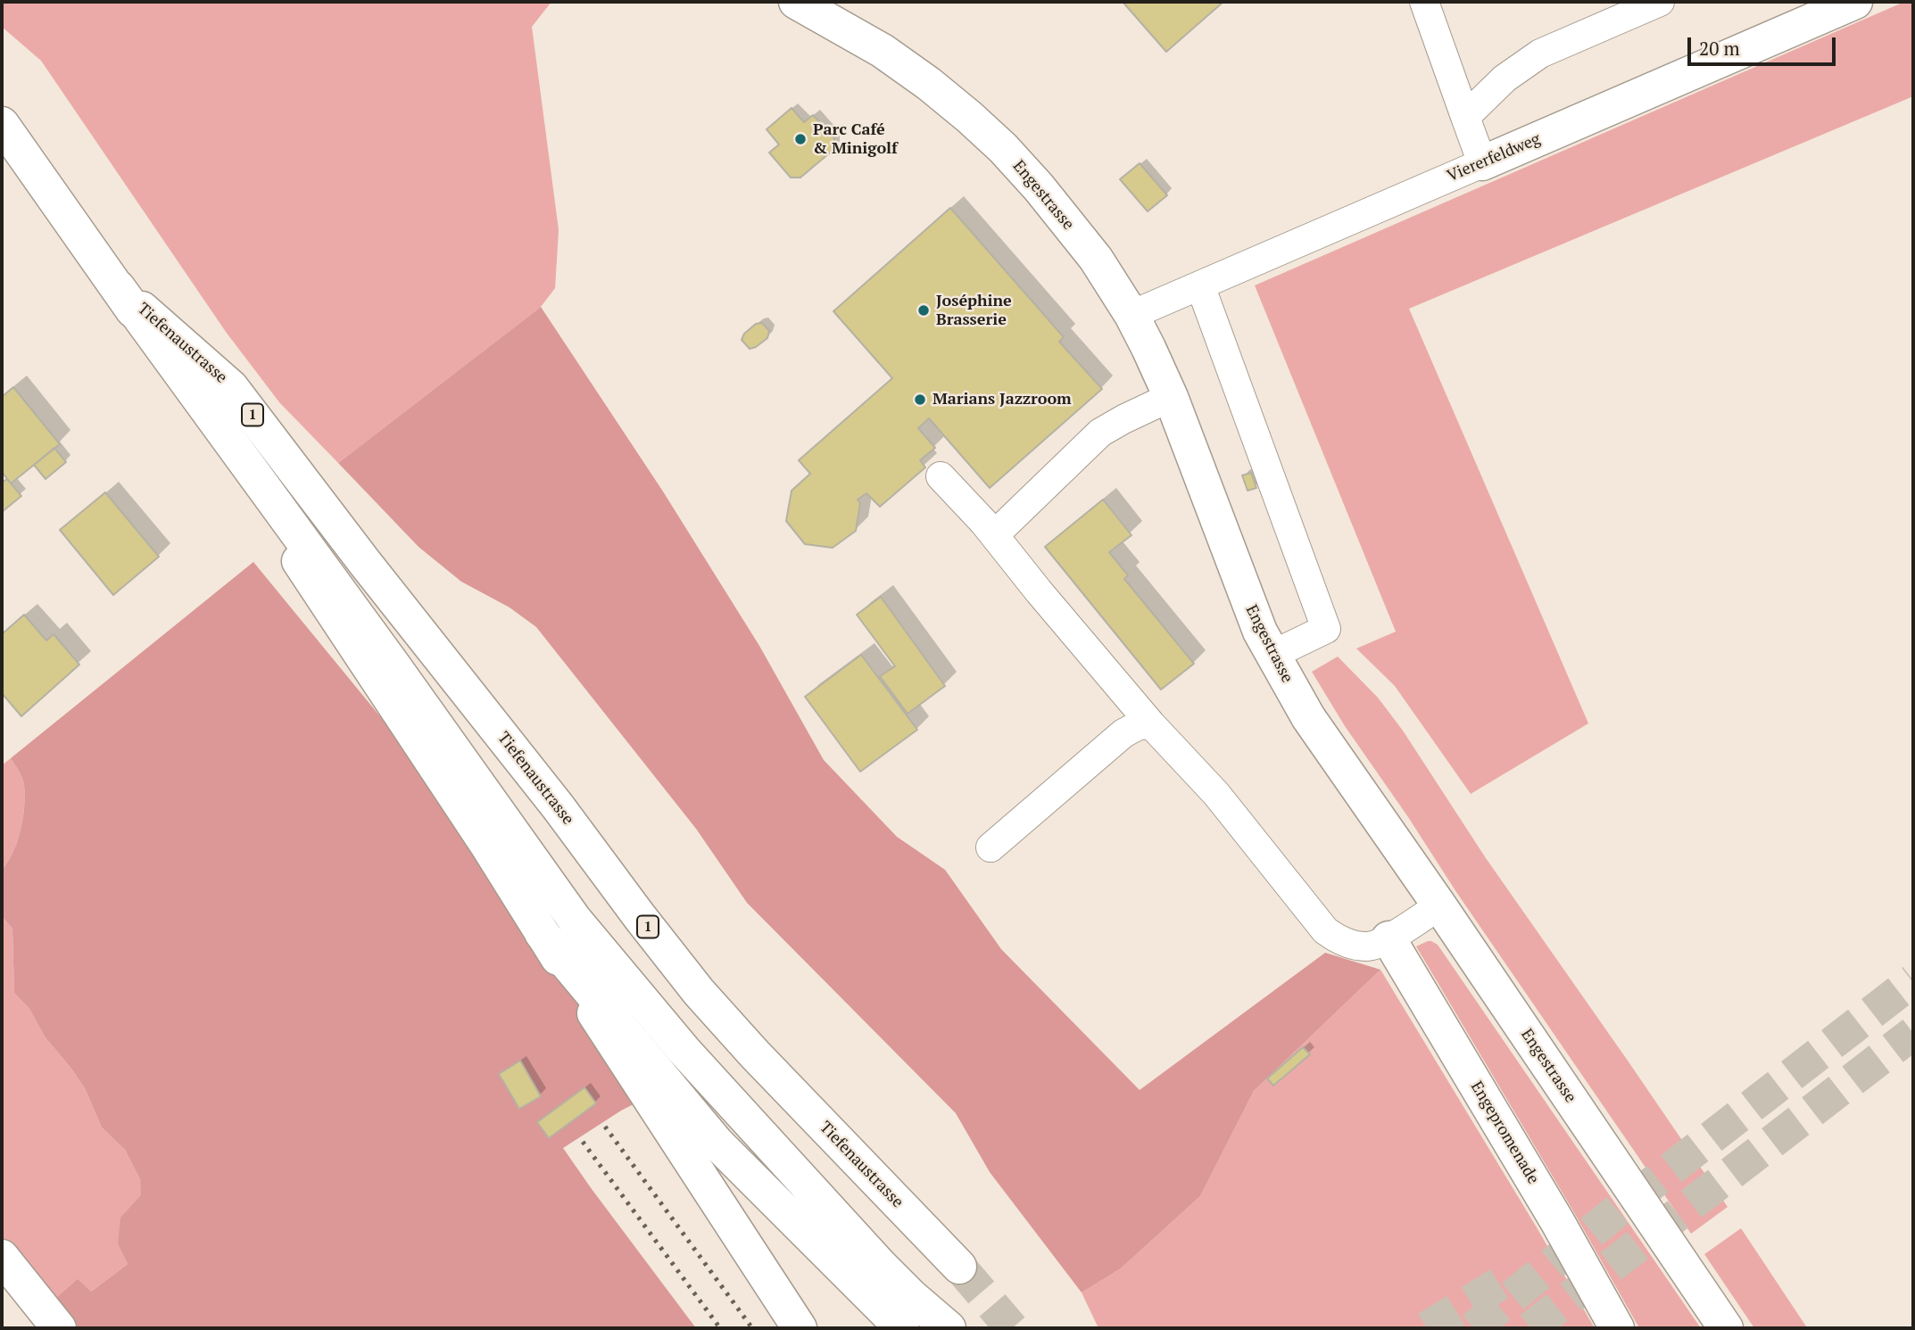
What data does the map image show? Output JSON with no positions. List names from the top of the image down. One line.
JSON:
{"streets":{"main road":["Viererfeldweg","Engestrasse","Tiefenaustrasse","1","Engepromenade"]},"crossings":[["Viererfeldweg","Engestrasse"]],"places":["Parc Café & Minigolf","Joséphine Brasserie","Marians Jazzroom"],"scale_bar":"20 m"}
